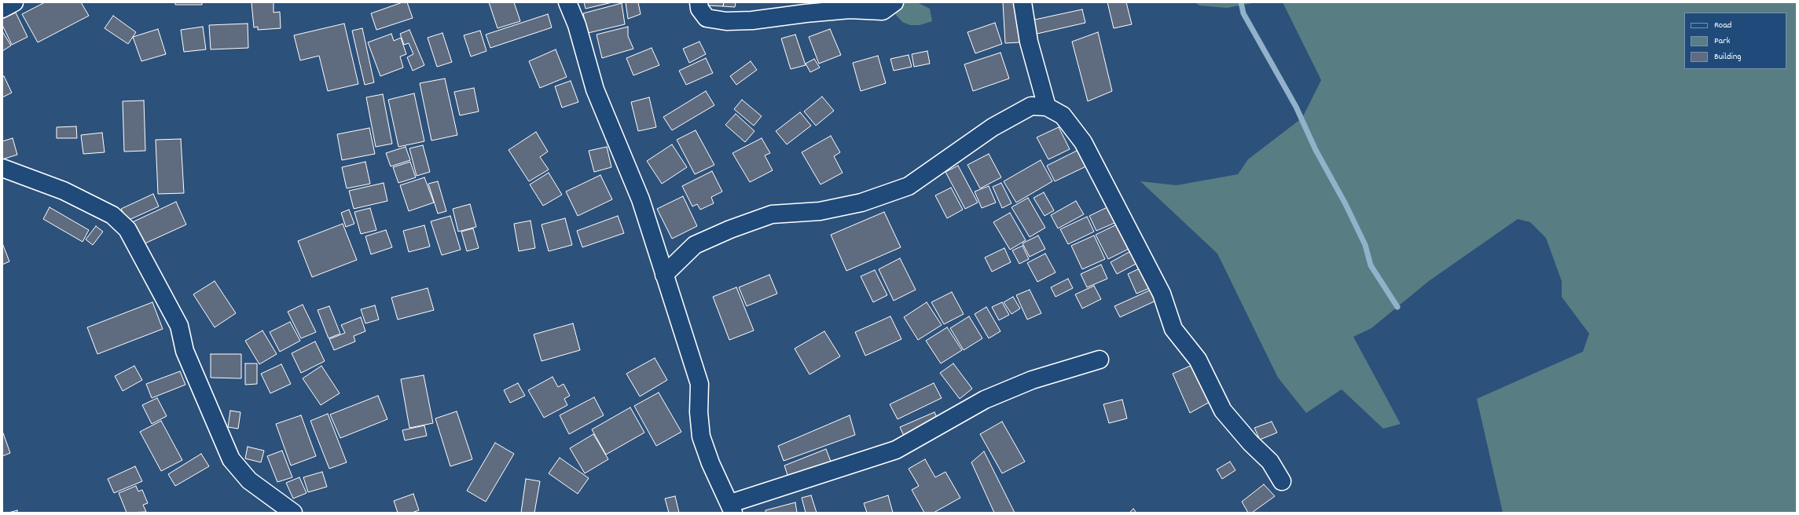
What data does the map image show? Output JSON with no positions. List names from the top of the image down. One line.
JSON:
{"legend":["Road","Park","Building"]}
